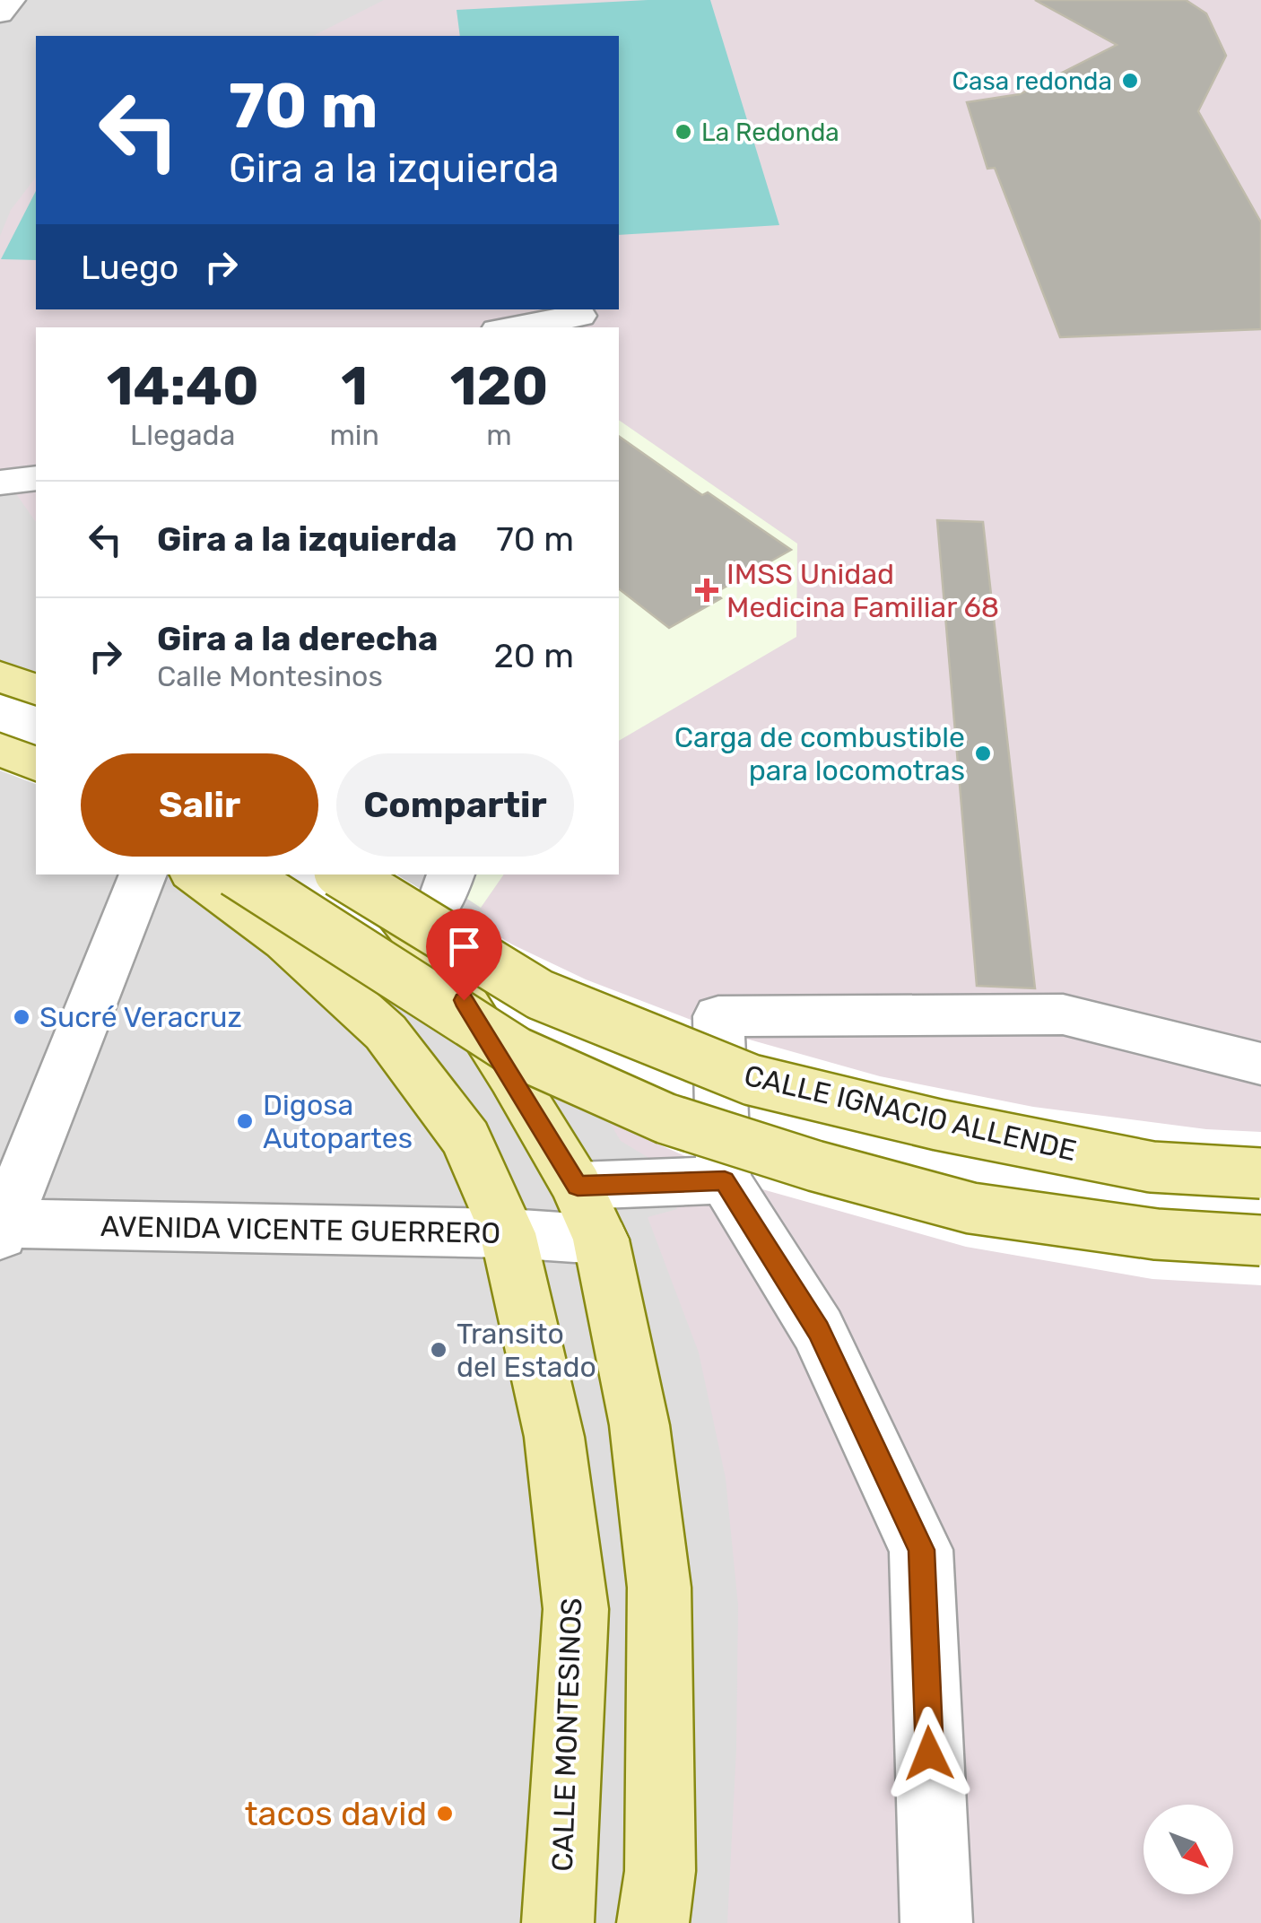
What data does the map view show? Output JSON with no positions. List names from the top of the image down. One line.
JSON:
{"streets":{"main road":["CALLE IGNACIO ALLENDE","CALLE MONTESINOS"],"street":["AVENIDA VICENTE GUERRERO"]},"crossings":[["AVENIDA VICENTE GUERRERO","CALLE MONTESINOS"]],"places":{"other":["Casa redonda","La Redonda","Carga de combustible para locomotras","Sucré Veracruz","Digosa Autopartes","Transito del Estado","tacos david"],"health":["IMSS Unidad Medicina Familiar 68"]},"north":"bottom right","page":{"turn":["70 m","Gira a la izquierda"],"then":"Luego","eta":["14:40","Llegada","1","min","120","m"],"list":[{"name":"Gira a la izquierda","value":"70 m"},{"name":"Gira a la derecha","note":"Calle Montesinos","value":"20 m"}],"buttons":["Salir","Compartir"]}}
